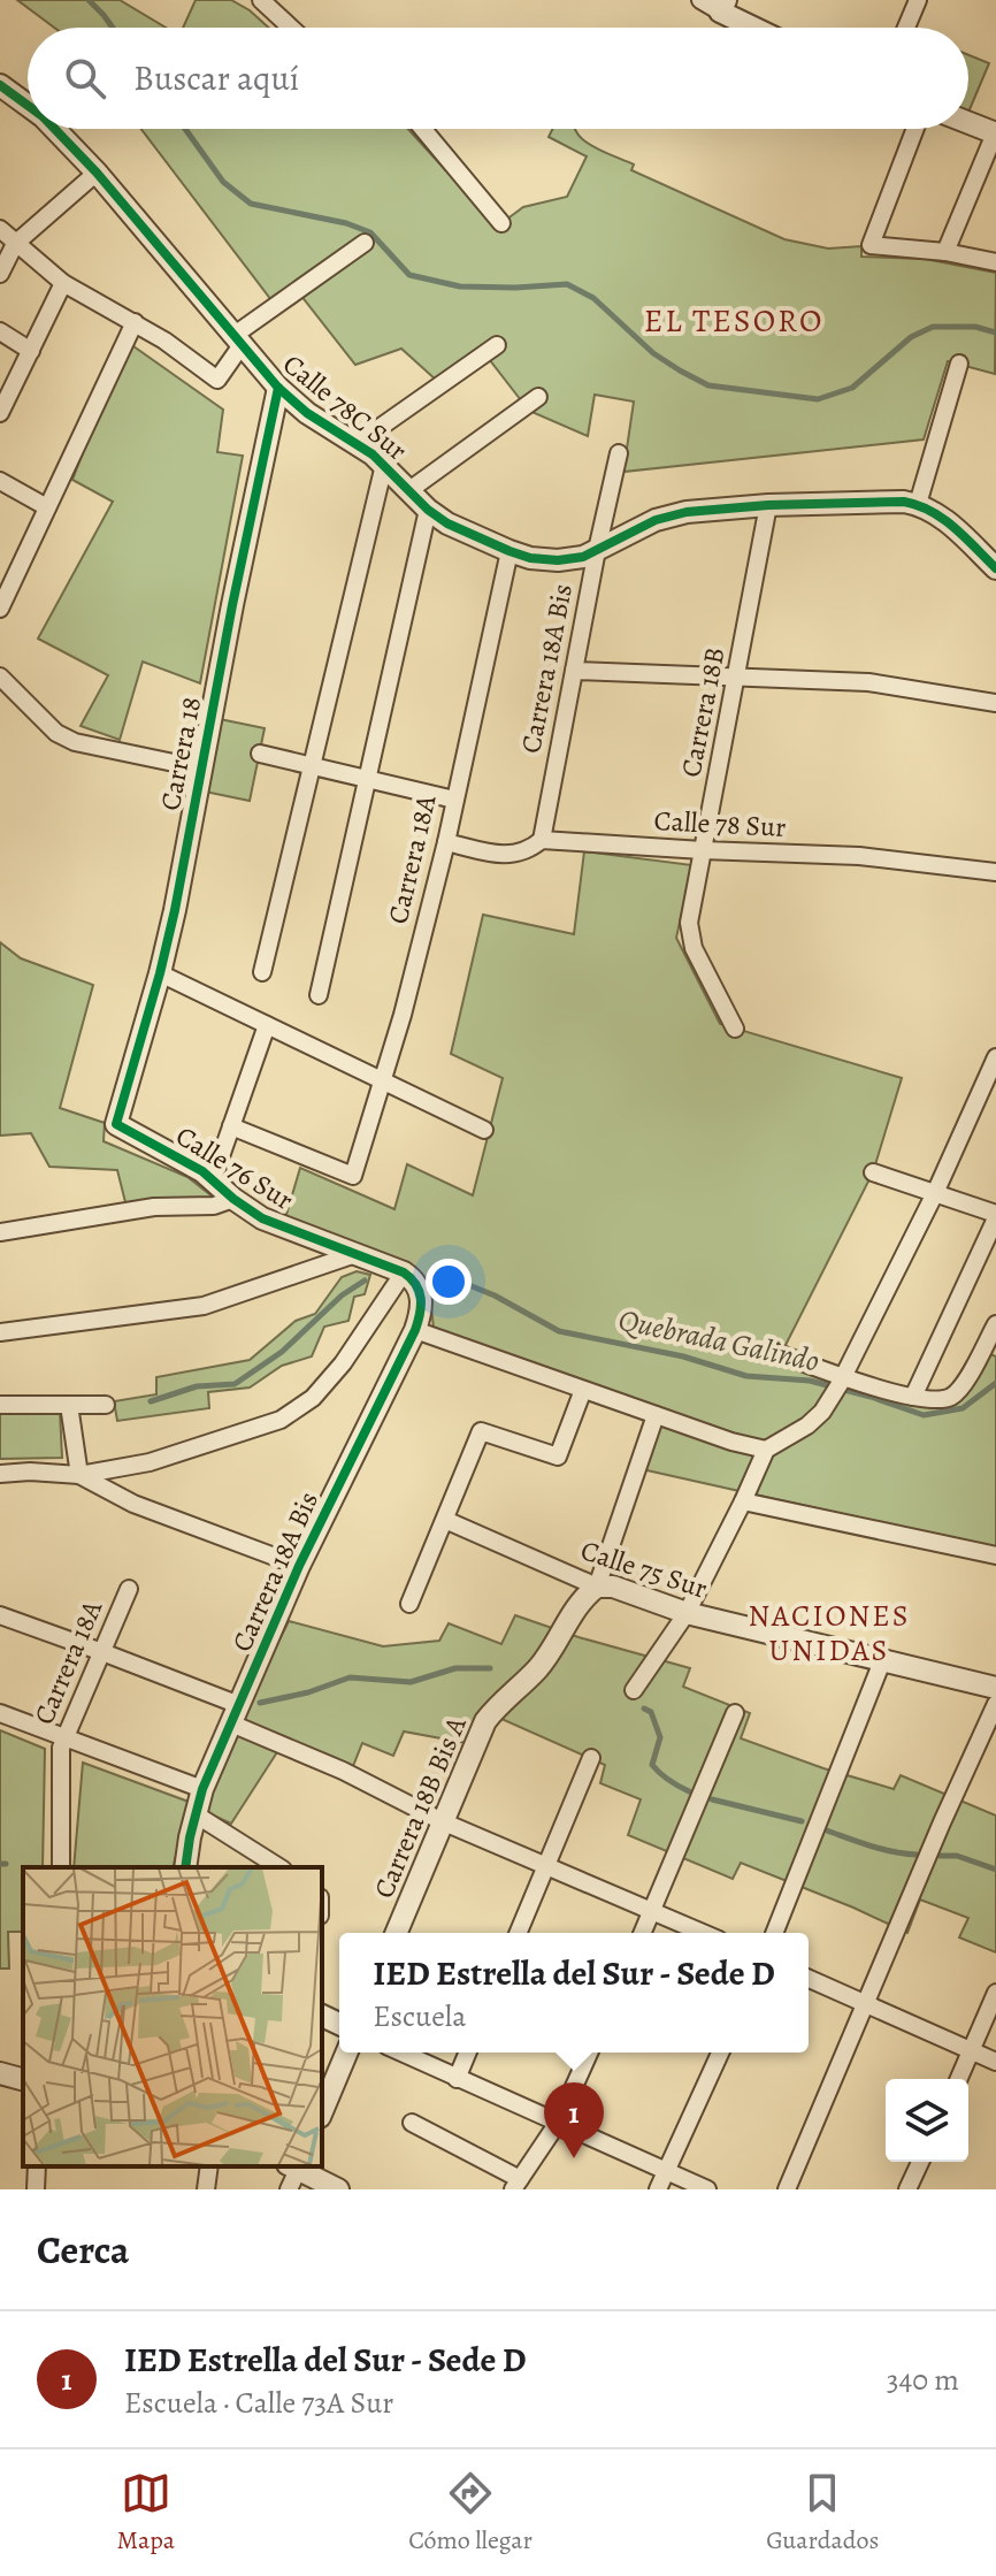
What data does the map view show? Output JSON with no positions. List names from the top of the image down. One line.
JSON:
{"streets":{"street":["Calle 78C Sur","Carrera 18A Bis","Carrera 18B","Carrera 18","Calle 78 Sur","Carrera 18A","Calle 76 Sur","Calle 75 Sur","Carrera 18B Bis A"]},"crossings":[["Calle 78C Sur","Carrera 18A Bis"],["Calle 78C Sur","Carrera 18B"],["Calle 78C Sur","Carrera 18"],["Calle 78C Sur","Carrera 18A"],["Carrera 18A Bis","Calle 78 Sur"],["Carrera 18A Bis","Calle 76 Sur"],["Carrera 18B","Calle 78 Sur"],["Carrera 18","Calle 76 Sur"],["Calle 78 Sur","Carrera 18A"],["Calle 75 Sur","Carrera 18B Bis A"]],"districts":["EL TESORO","NACIONES UNIDAS"],"water":["Quebrada Galindo"],"page":{"search":"Buscar aquí","popup":["IED Estrella del Sur - Sede D","Escuela"],"pins":"1","heading":"Cerca","list":[{"mark":"1","name":"IED Estrella del Sur - Sede D","note":"Escuela · Calle 73A Sur","value":"340 m"}],"nav":["Mapa","Cómo llegar","Guardados"]}}
